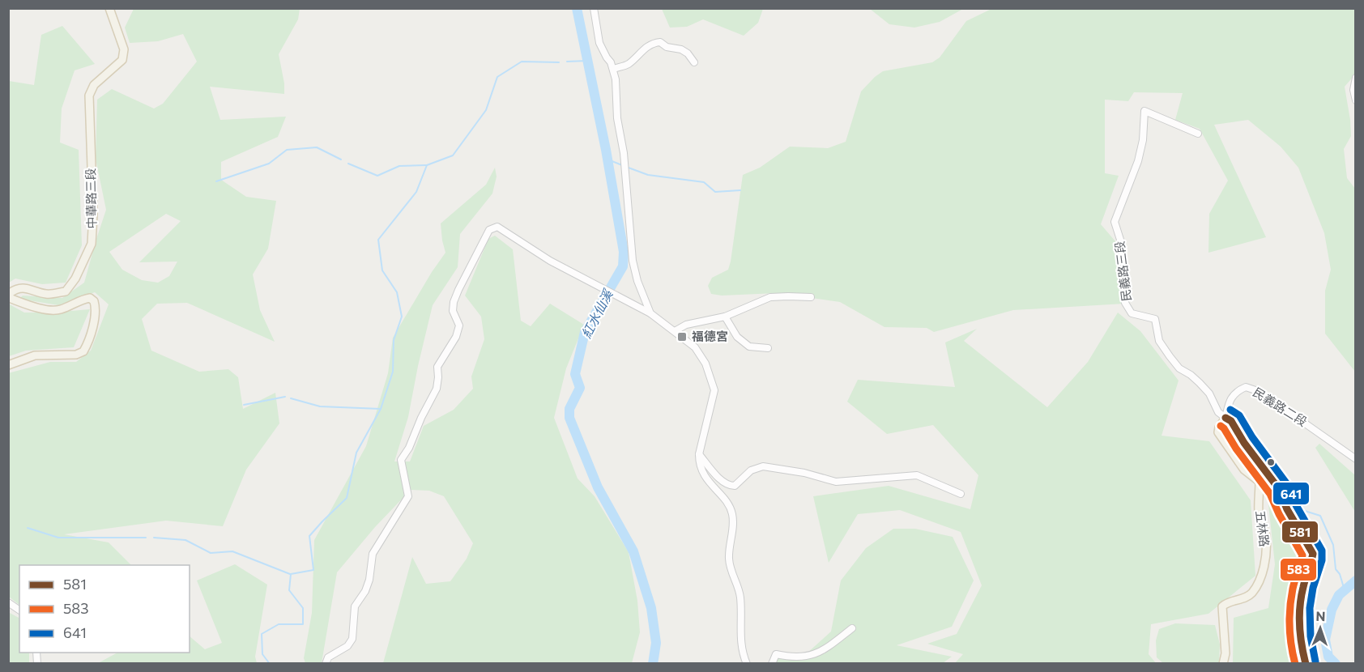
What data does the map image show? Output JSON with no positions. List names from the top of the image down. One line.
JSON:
{"streets":{"main road":["中華路三段","五林路"],"street":["民義路三段","民義路二段"]},"crossings":[["民義路三段","民義路二段"],["民義路三段","五林路"],["民義路二段","五林路"]],"water":["紅水仙溪"],"places":{"transit":["福德宮"]},"lines":["transit line 641","transit line 581","transit line 583"],"legend":["581","583","641"],"north":"top"}
